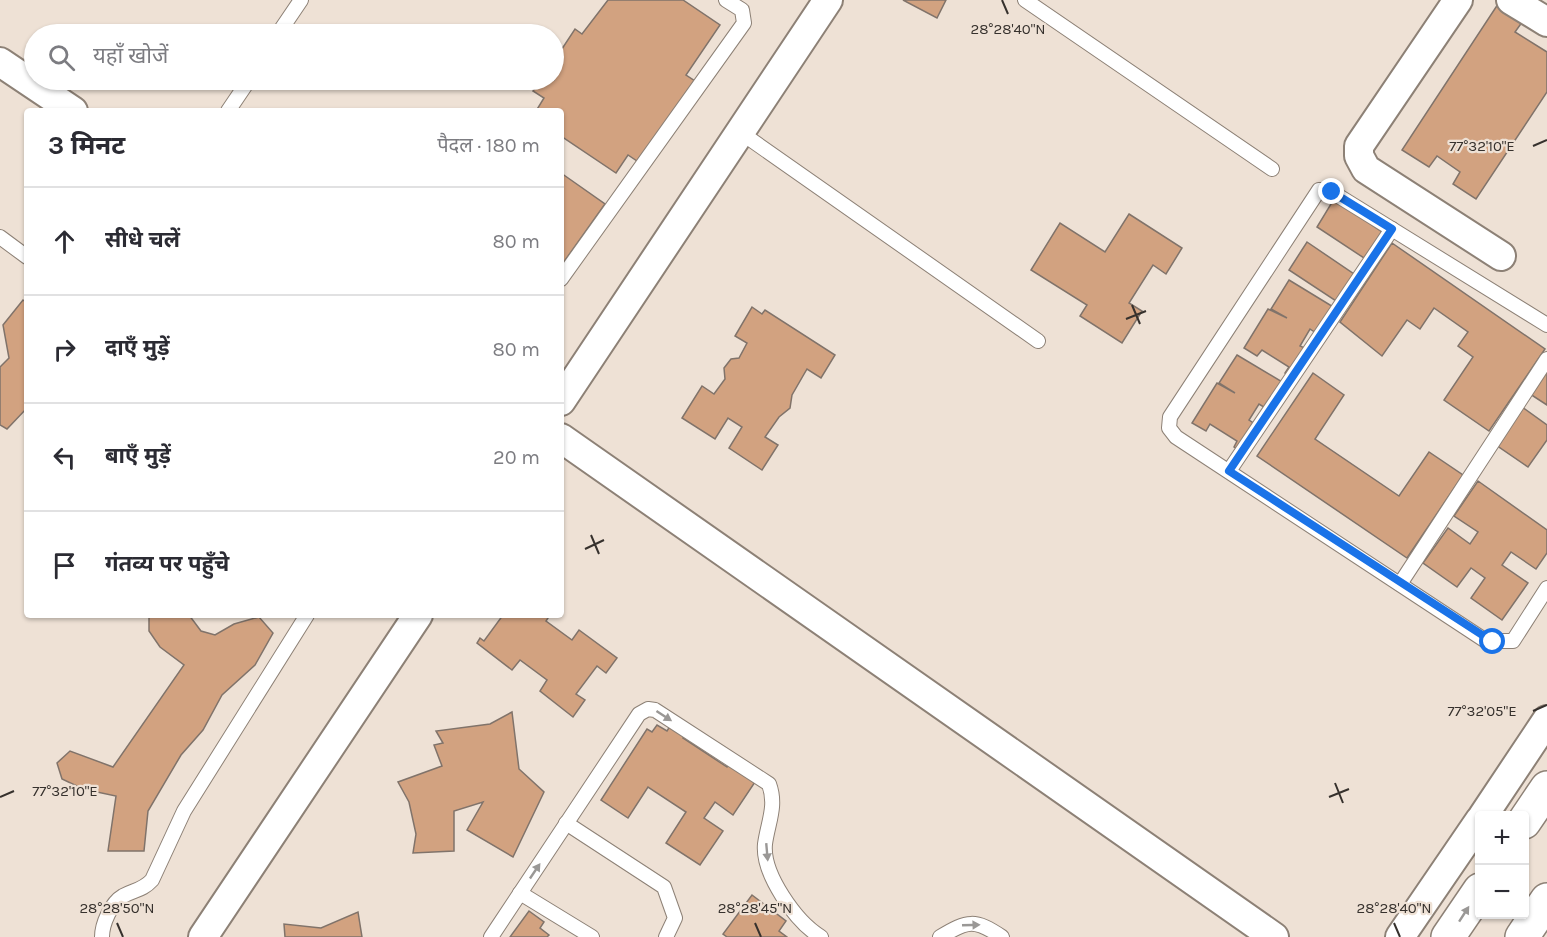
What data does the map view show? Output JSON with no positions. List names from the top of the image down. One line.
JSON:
{"page":{"search":"यहाँ खोजें","heading":["3 मिनट","पैदल · 180 m"],"list":[["सीधे चलें","80 m"],["दाएँ मुड़ें","80 m"],["बाएँ मुड़ें","20 m"],"गंतव्य पर पहुँचे"],"map_buttons":["+","−"]},"coordinates":["28°28'40\"N","77°32'10\"E","77°32'05\"E","28°28'50\"N","28°28'45\"N"]}
